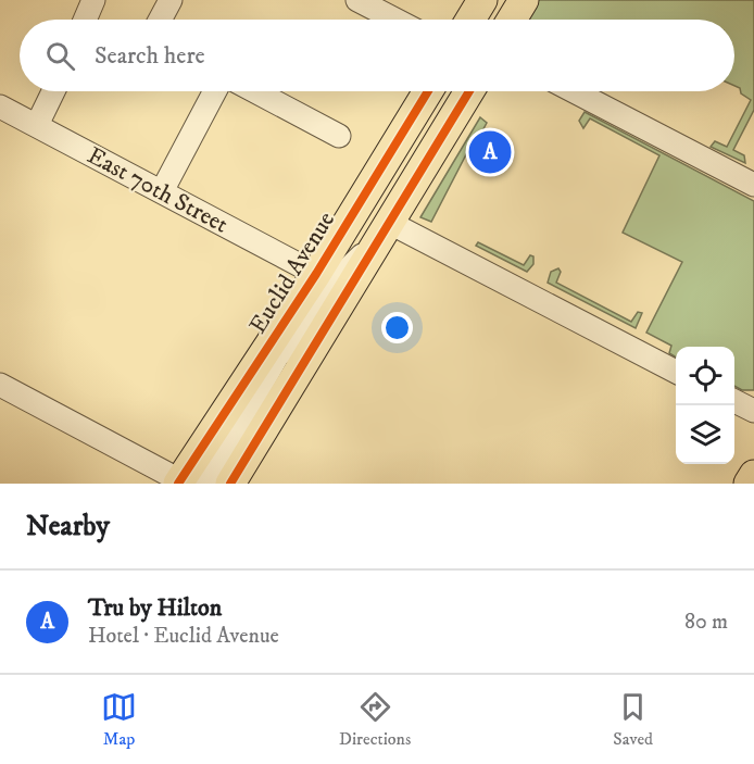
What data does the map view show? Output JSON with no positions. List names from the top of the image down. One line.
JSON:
{"streets":{"main road":["Euclid Avenue"],"street":["East 70th Street"]},"crossings":[["East 70th Street","Euclid Avenue"]],"page":{"search":"Search here","pins":"A","heading":"Nearby","list":[{"mark":"A","name":"Tru by Hilton","note":"Hotel · Euclid Avenue","value":"80 m"}],"nav":["Map","Directions","Saved"]}}
